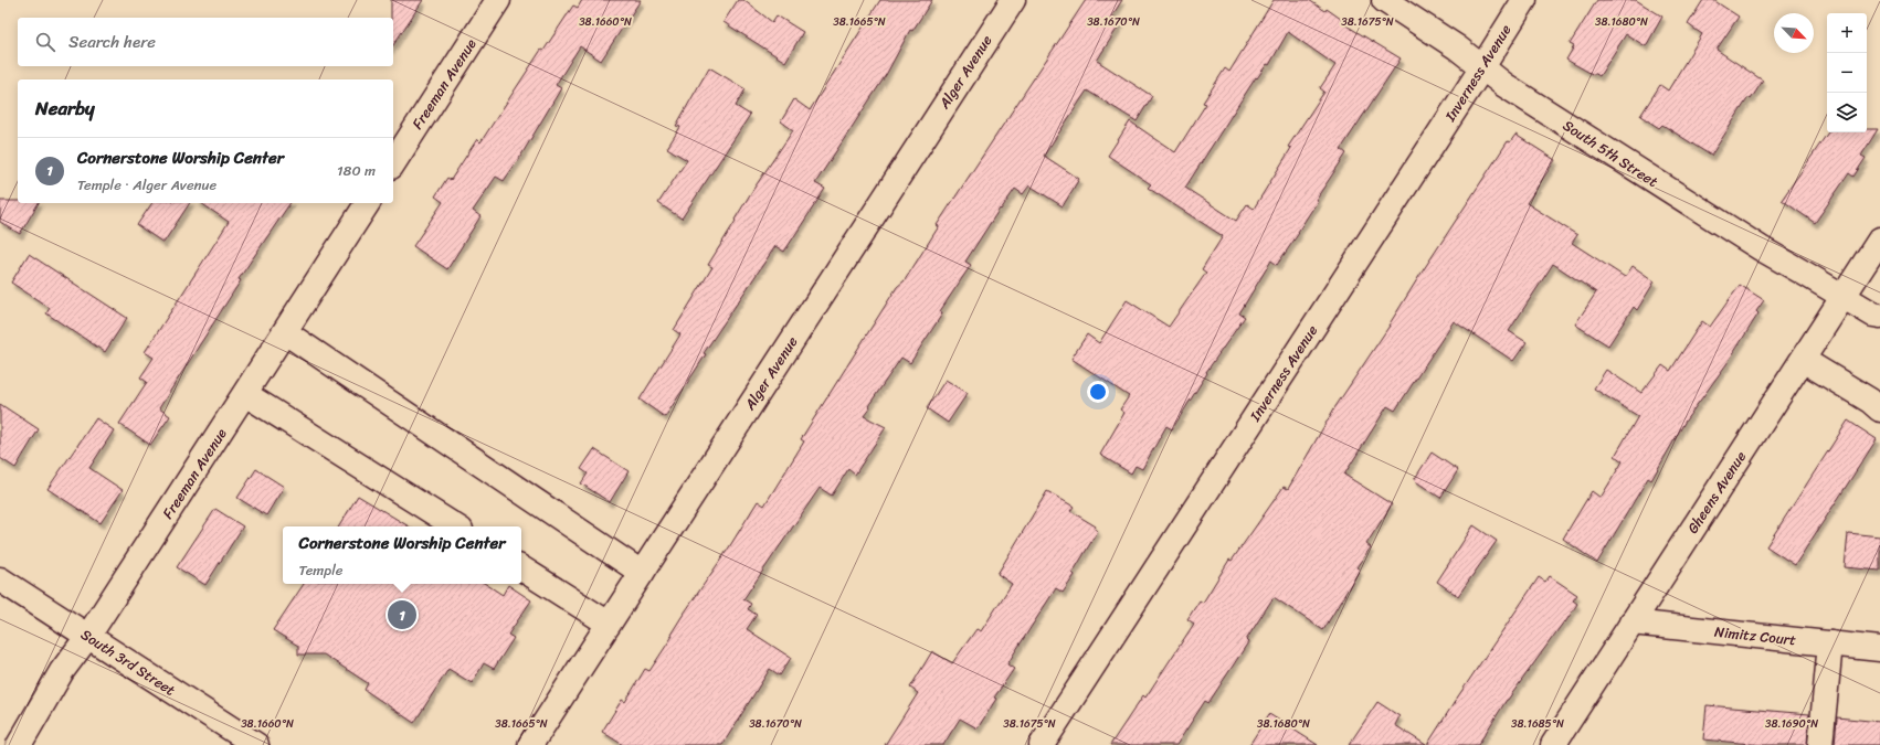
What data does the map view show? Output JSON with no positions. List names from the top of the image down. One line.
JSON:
{"streets":{"street":["Alger Avenue","Inverness Avenue","Freeman Avenue","South 5th Street","Gheens Avenue","Nimitz Court","South 3rd Street"]},"crossings":[["Inverness Avenue","South 5th Street"],["Freeman Avenue","South 3rd Street"],["South 5th Street","Gheens Avenue"],["Gheens Avenue","Nimitz Court"]],"north":"bottom right","page":{"map_buttons":["+","−"],"search":"Search here","heading":"Nearby","list":[{"mark":"1","name":"Cornerstone Worship Center","note":"Temple · Alger Avenue","value":"180 m"}],"popup":["Cornerstone Worship Center","Temple"],"pins":"1"},"coordinates":["38.1660°N","38.1665°N","38.1670°N","38.1675°N","38.1680°N","38.1690°N","38.1685°N"]}
